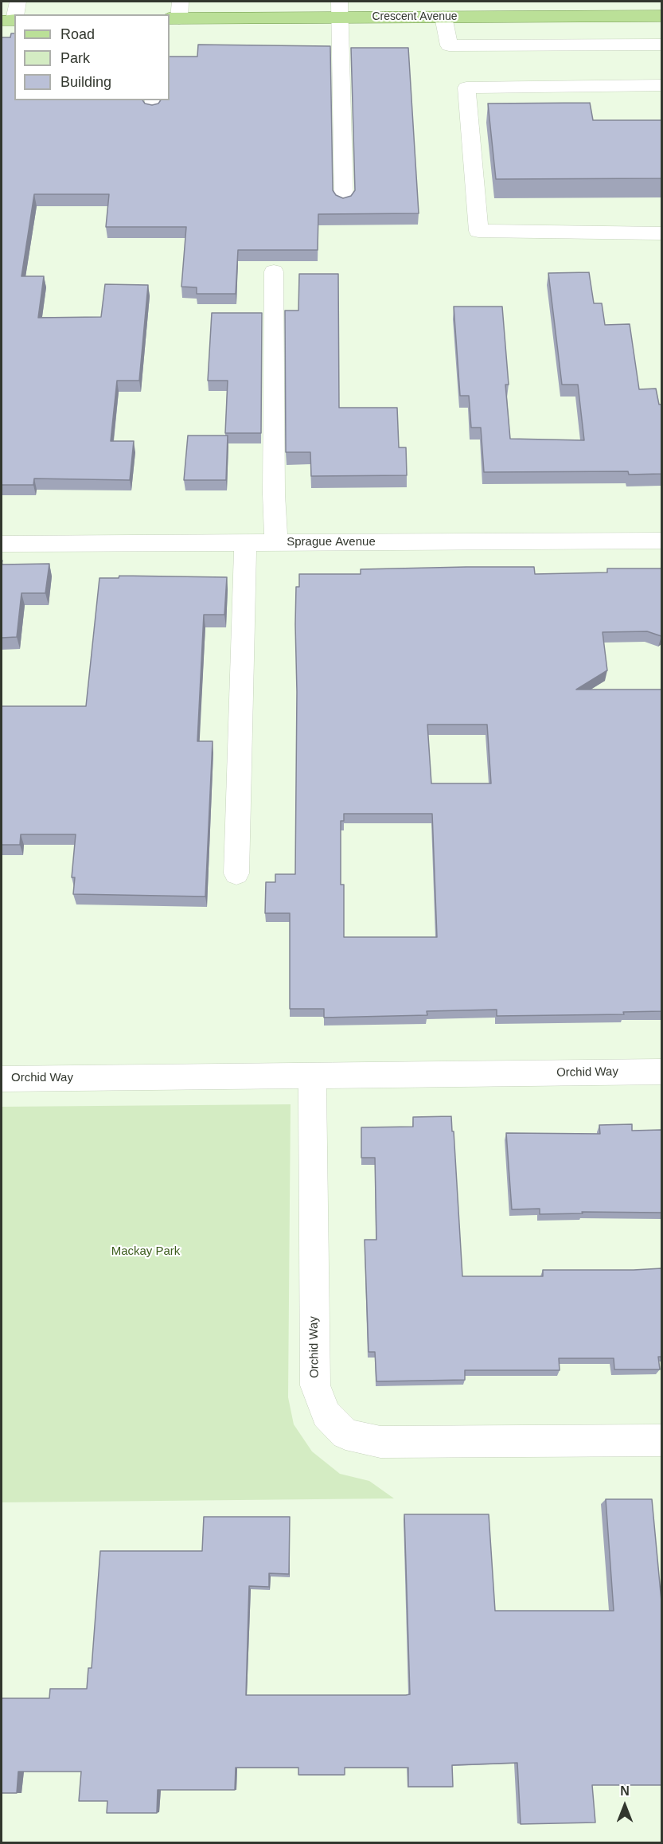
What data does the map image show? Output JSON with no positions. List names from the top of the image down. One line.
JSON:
{"streets":{"main road":["Crescent Avenue"],"street":["Sprague Avenue","Orchid Way"]},"parks":["Mackay Park"],"legend":["Road","Park","Building"],"north":"top"}
